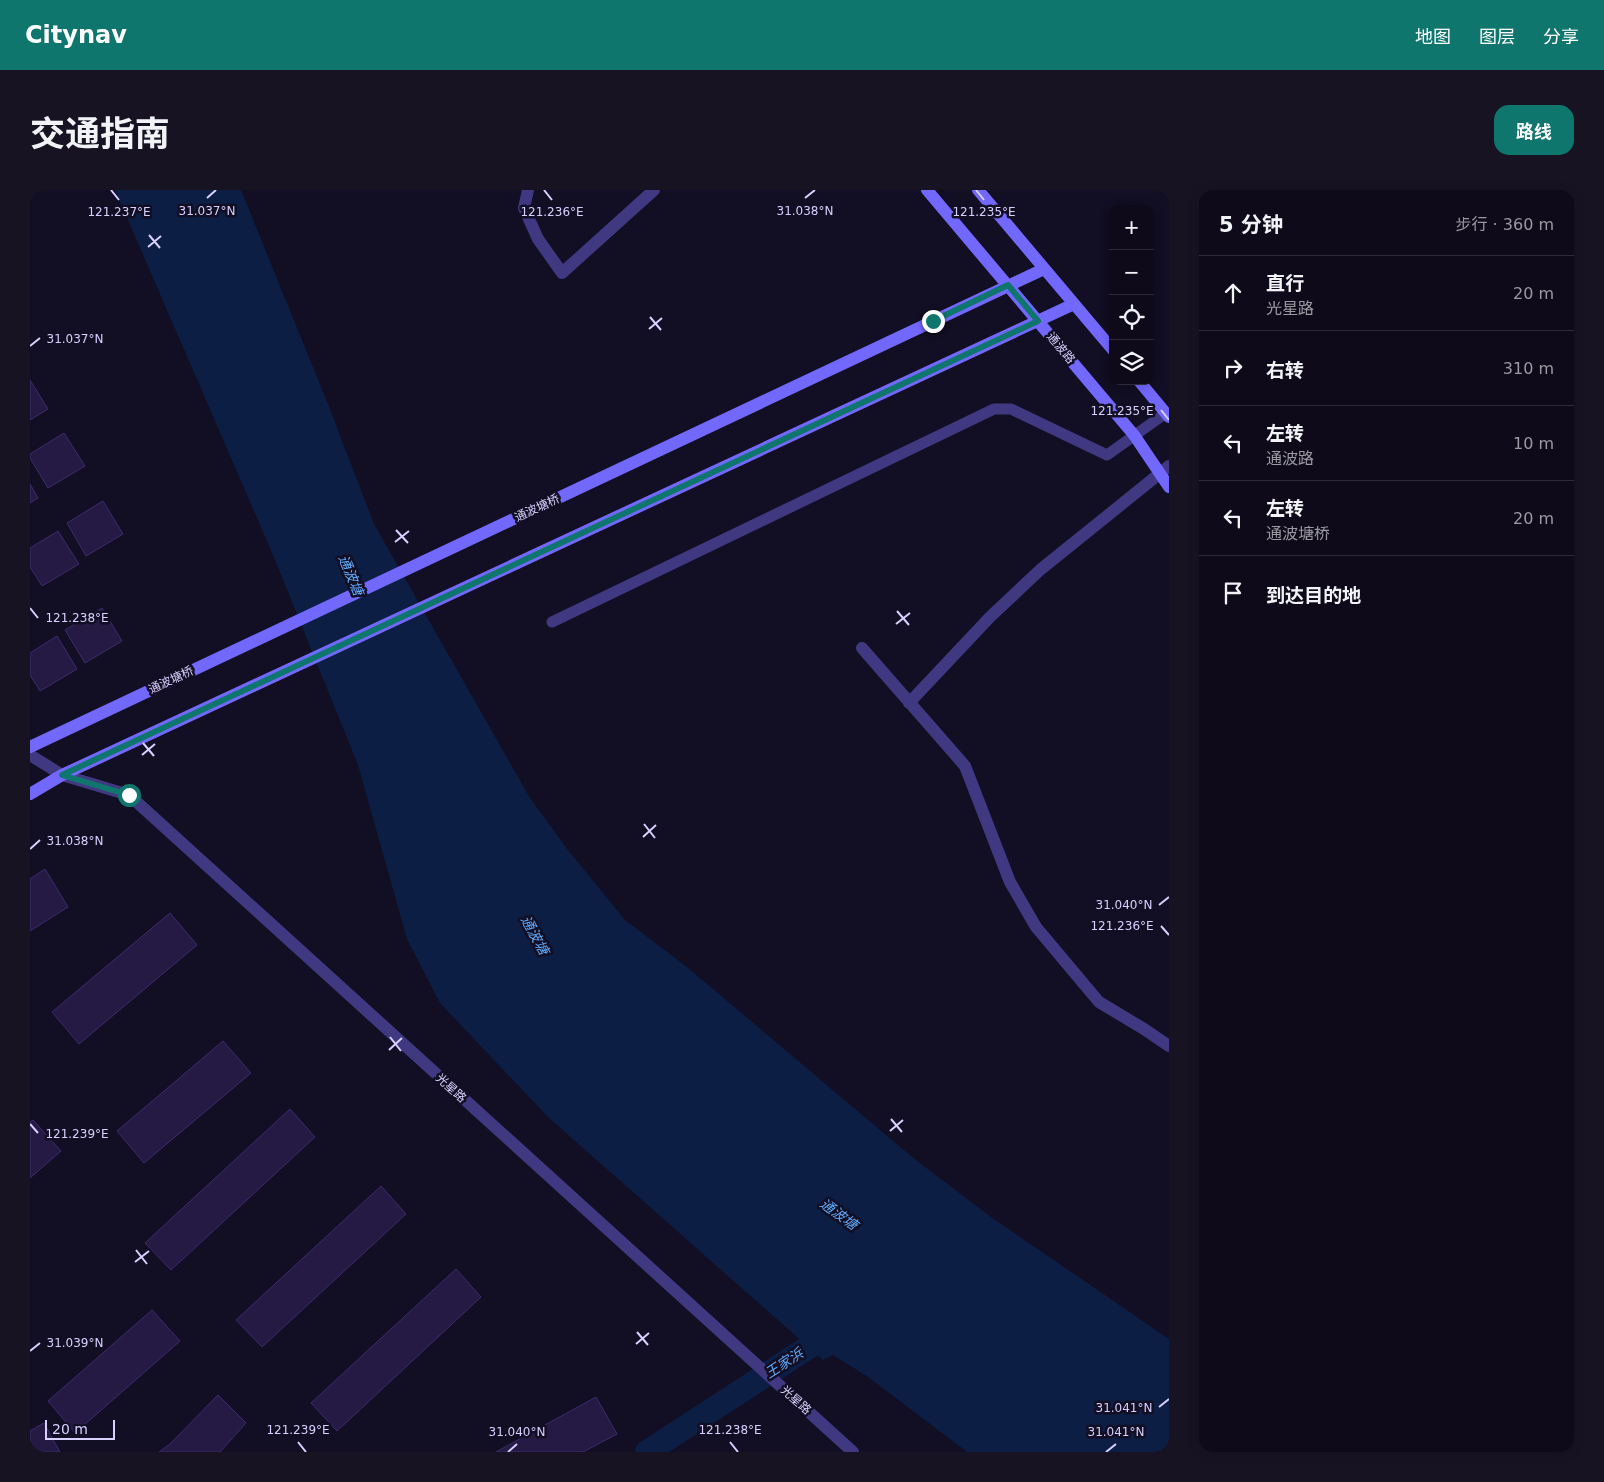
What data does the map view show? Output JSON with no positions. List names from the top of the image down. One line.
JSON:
{"streets":{"main road":["通波路","通波塘桥"],"street":["光星路"]},"crossings":[["通波路","通波塘桥"]],"water":["通波塘","王家浜"],"scale_bar":"20 m","page":{"header":"Citynav","nav":["地图","图层","分享"],"title":"交通指南","buttons":"路线","heading":["5 分钟","步行 · 360 m"],"map_buttons":["+","−"],"list":[["直行","光星路","20 m"],["右转","310 m"],["左转","通波路","10 m"],["左转","通波塘桥","20 m"],"到达目的地"],"scale":"20 m"},"coordinates":["31.037°N","31.038°N","121.235°E","121.237°E","121.236°E","121.238°E","31.040°N","121.239°E","31.039°N","31.041°N"]}
